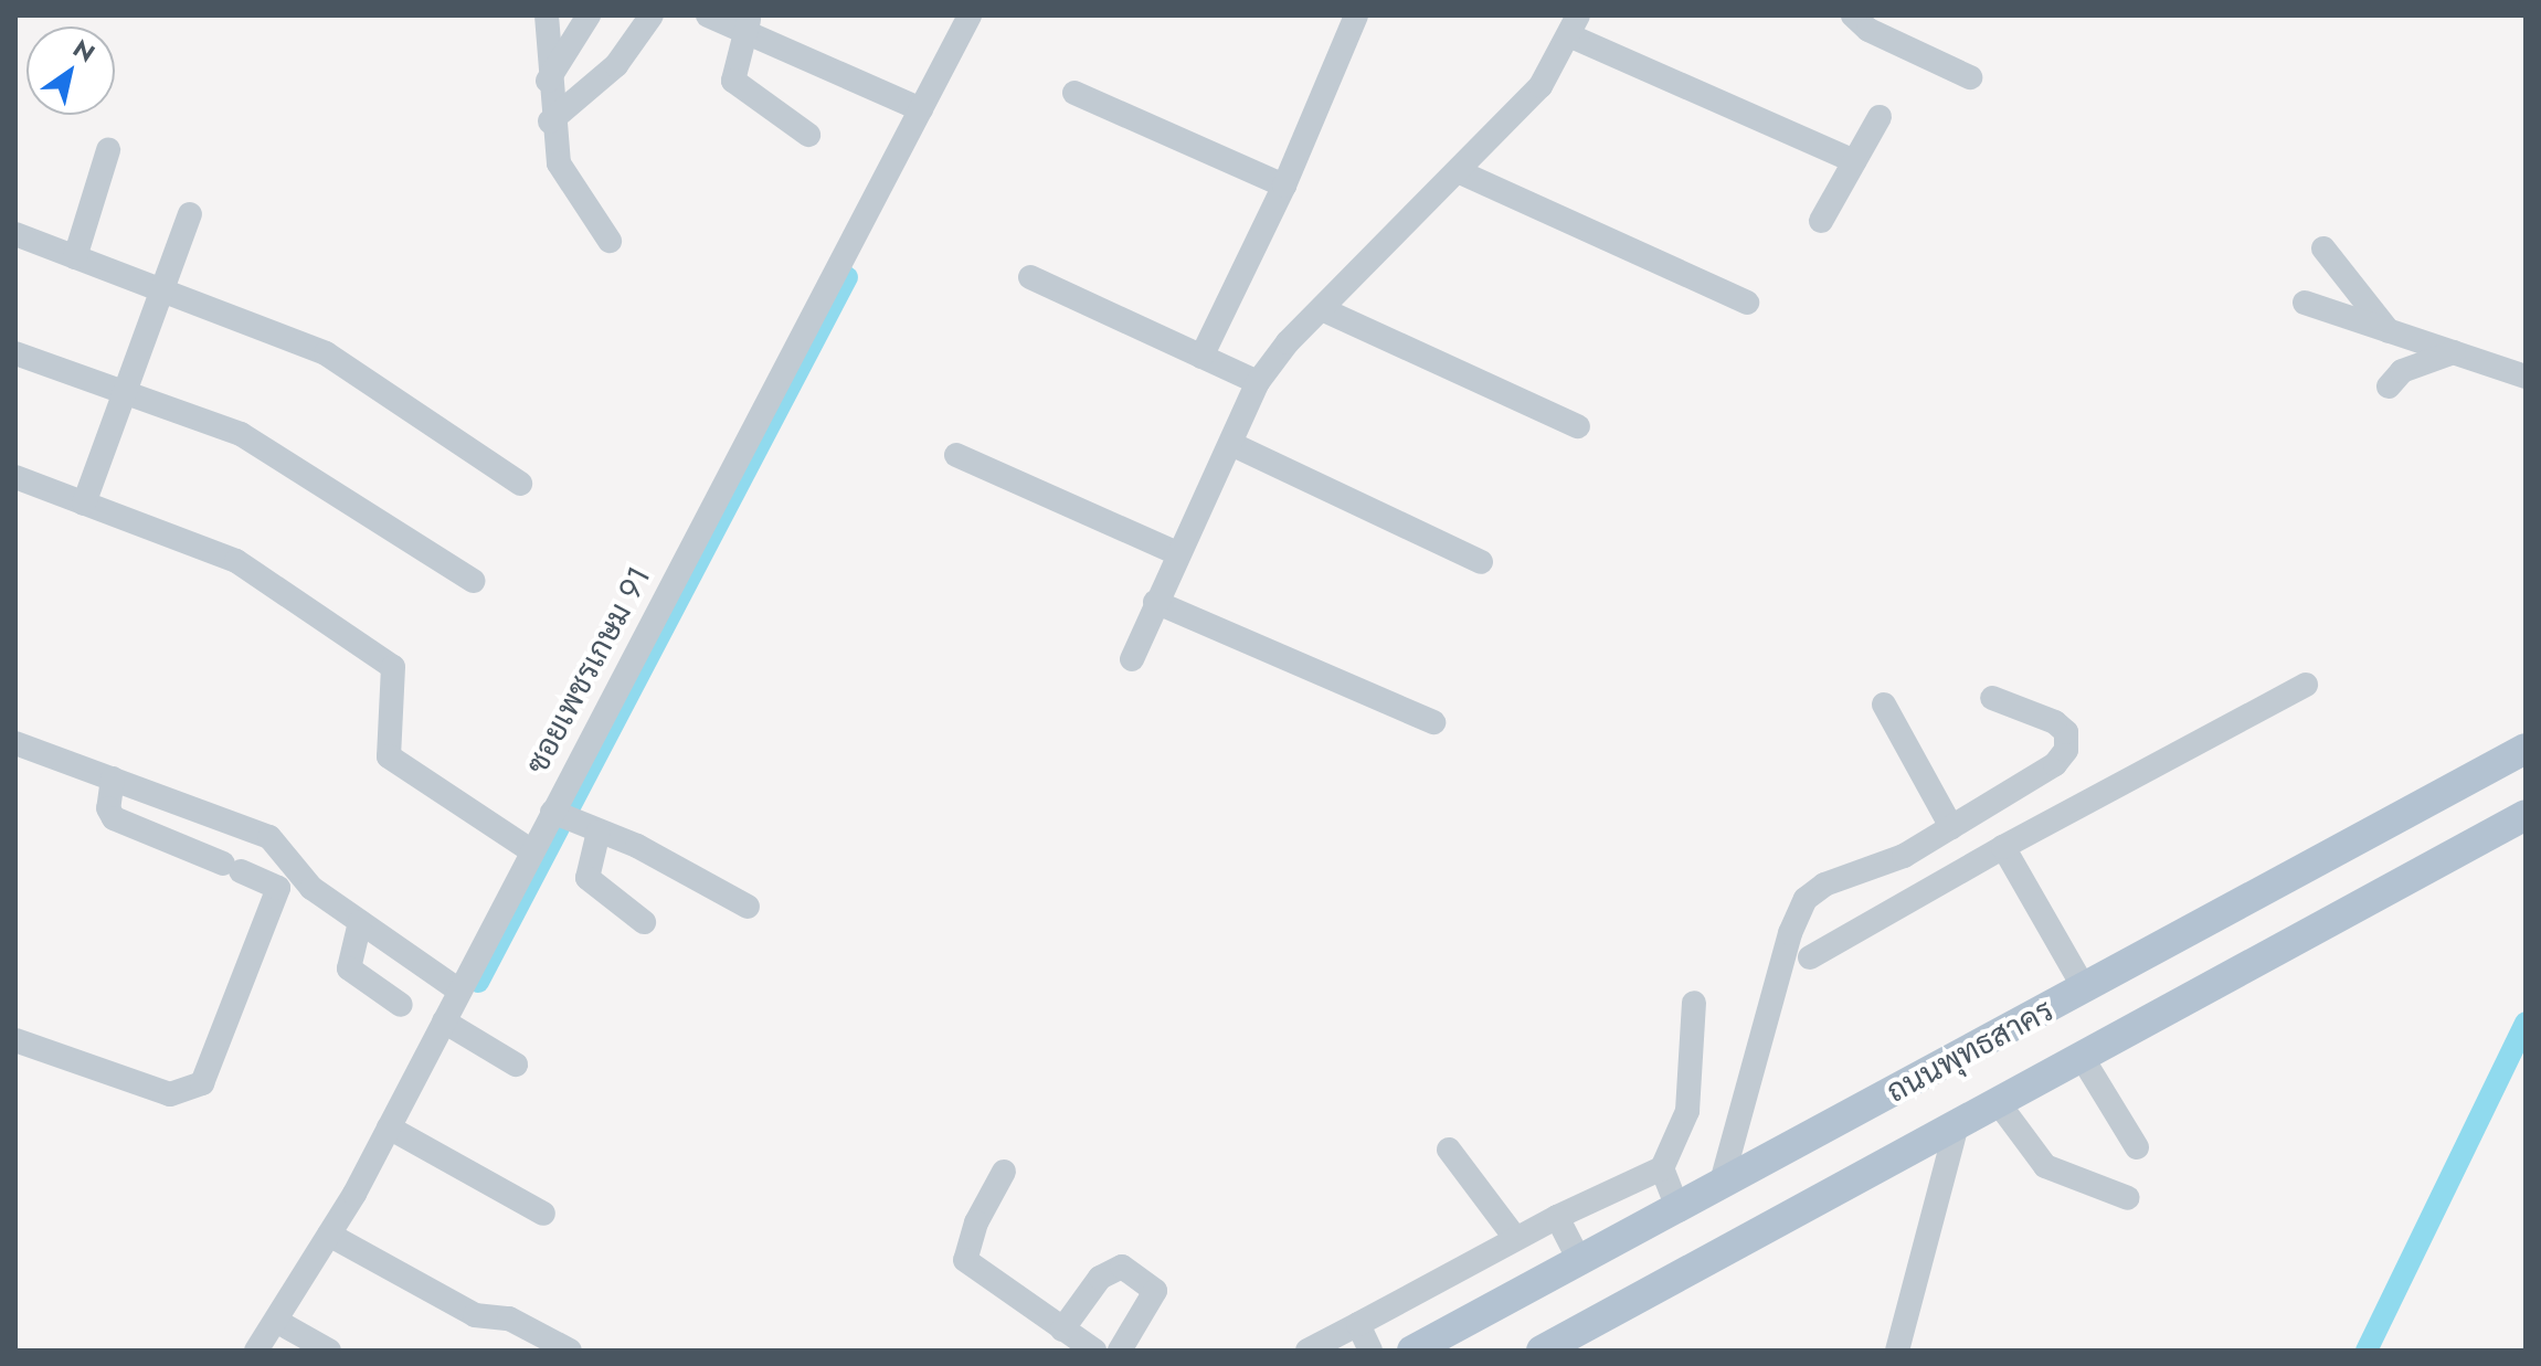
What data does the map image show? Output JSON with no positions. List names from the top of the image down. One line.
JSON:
{"streets":{"main road":["ถนนพุทธสาคร"],"street":["ซอยเพชรเกษม 91"]},"north":"top right"}
